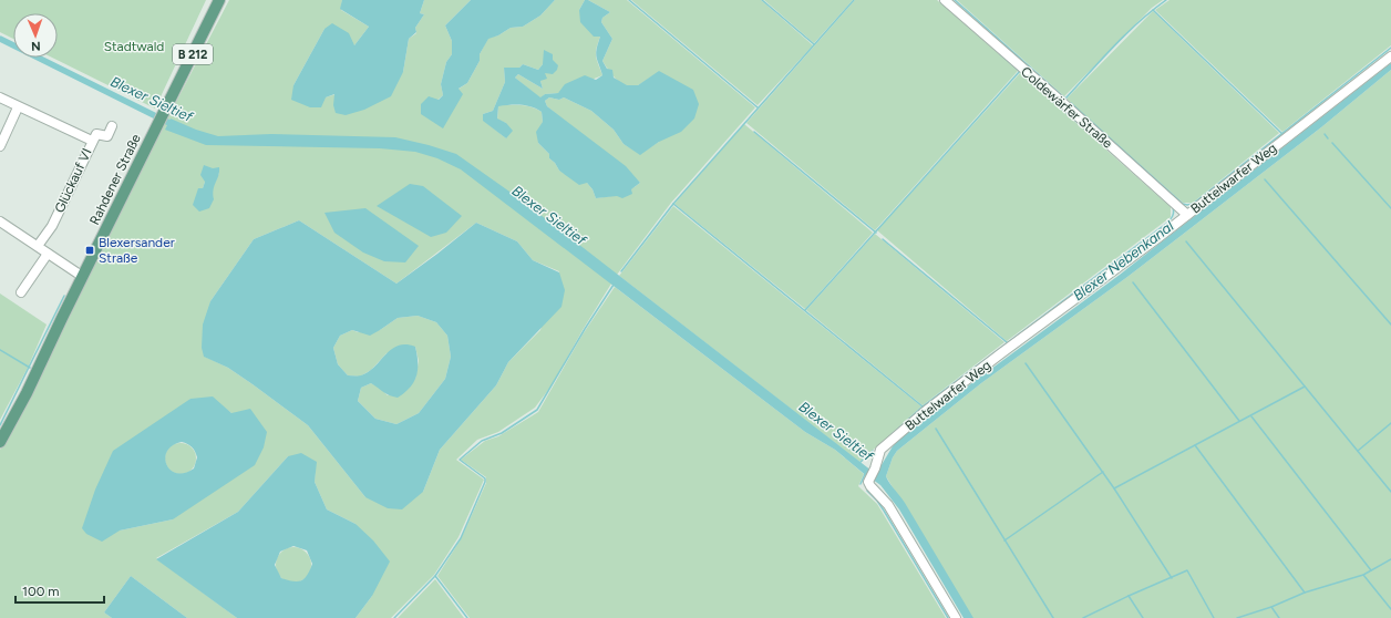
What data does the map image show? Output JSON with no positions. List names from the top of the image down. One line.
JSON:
{"streets":{"main road":["B 212","Rahdener Straße"],"street":["Coldewärfer Straße","Buttelwarfer Weg","Glückauf VI"]},"crossings":[["Coldewärfer Straße","Buttelwarfer Weg"]],"water":["Blexer Sieltief","Blexer Nebenkanal"],"parks":["Stadtwald"],"places":{"transit":["Blexersander Straße"]},"scale_bar":"100 m","north":"bottom"}
